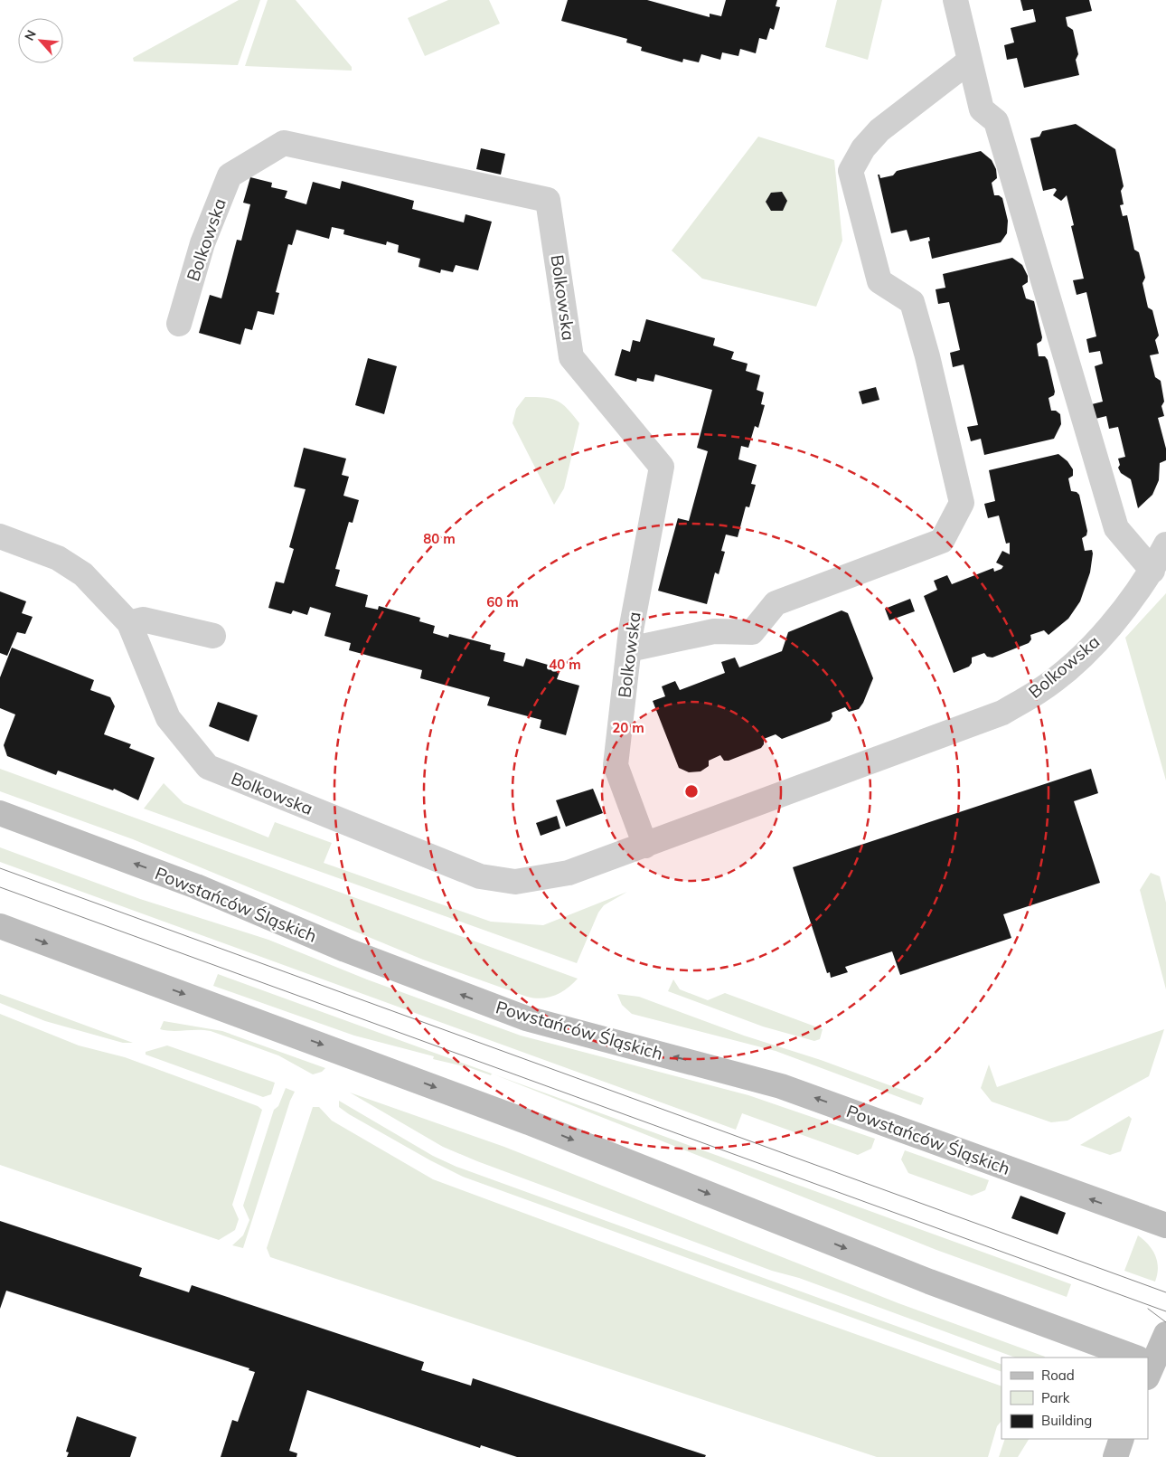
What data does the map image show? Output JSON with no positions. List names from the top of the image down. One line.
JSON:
{"streets":{"main road":["Powstańców Śląskich"],"street":["Bolkowska"]},"legend":["Road","Park","Building"],"north":"top left","rings":["80 m","60 m","40 m","20 m"]}
